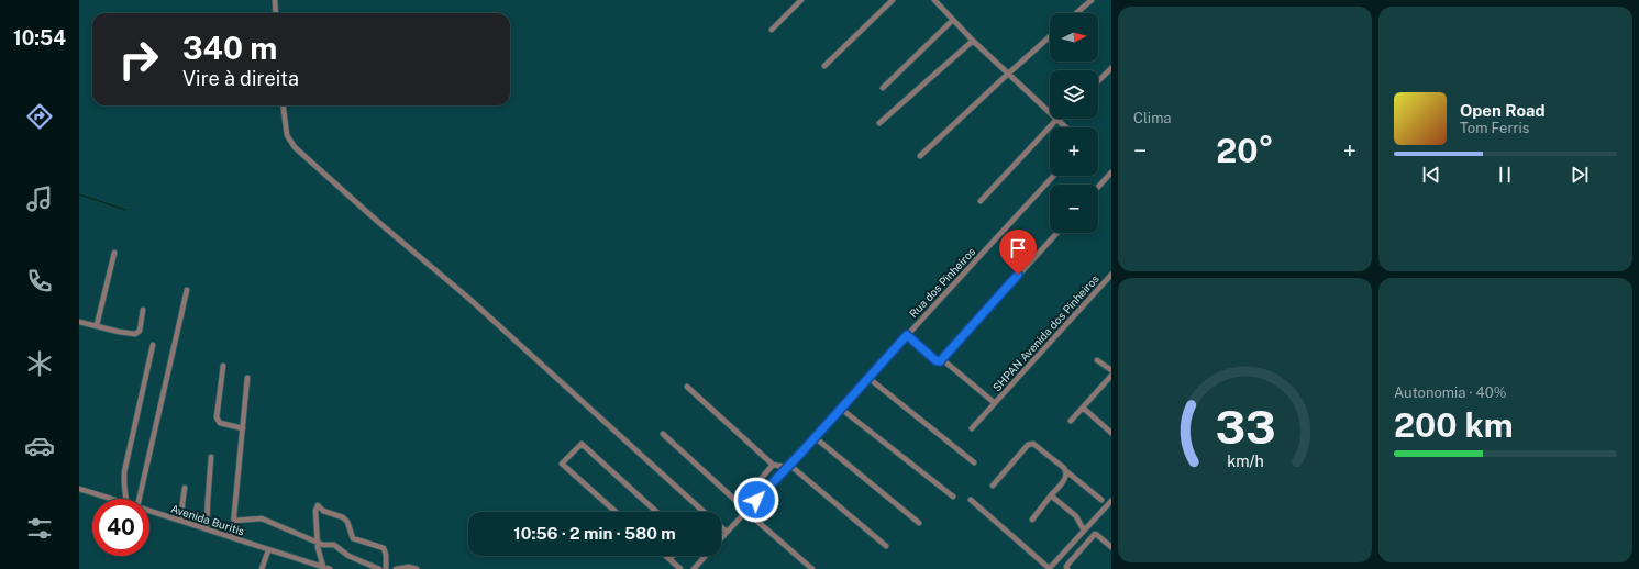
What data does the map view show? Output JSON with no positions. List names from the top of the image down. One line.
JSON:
{"streets":{"street":["Rua dos Pinheiros","SHPAN Avenida dos Pinheiros","Avenida Buritis"]},"crossings":[["Rua dos Pinheiros","SHPAN Avenida dos Pinheiros"]],"north":"right","page":{"tabs":"10:54","tile":["Clima",["Autonomia · 40%","200 km"]],"map_buttons":["+","−"],"turn":["340 m","Vire à direita"],"song":["Open Road","Tom Ferris"],"heat":["−","20°","+"],"limit":"40","trip":"10:56 · 2 min · 580 m","gauge":["33","km/h"]}}
